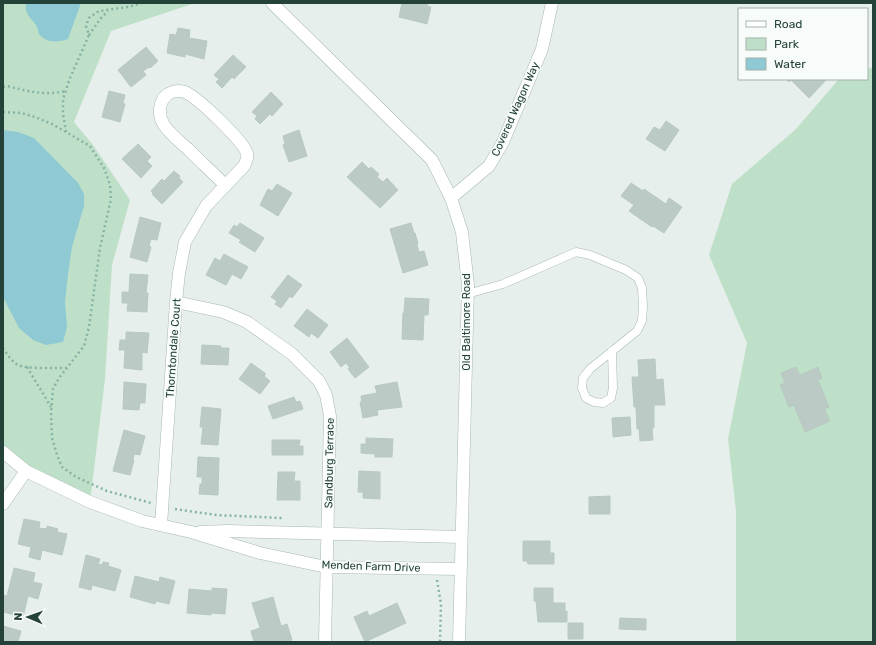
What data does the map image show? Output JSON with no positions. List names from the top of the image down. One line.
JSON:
{"streets":{"street":["Covered Wagon Way","Old Baltimore Road","Thorntondale Court","Sandburg Terrace","Menden Farm Drive"]},"crossings":[["Covered Wagon Way","Old Baltimore Road"],["Old Baltimore Road","Menden Farm Drive"],["Thorntondale Court","Sandburg Terrace"],["Thorntondale Court","Menden Farm Drive"],["Sandburg Terrace","Menden Farm Drive"]],"legend":["Road","Park","Water"],"north":"left"}
